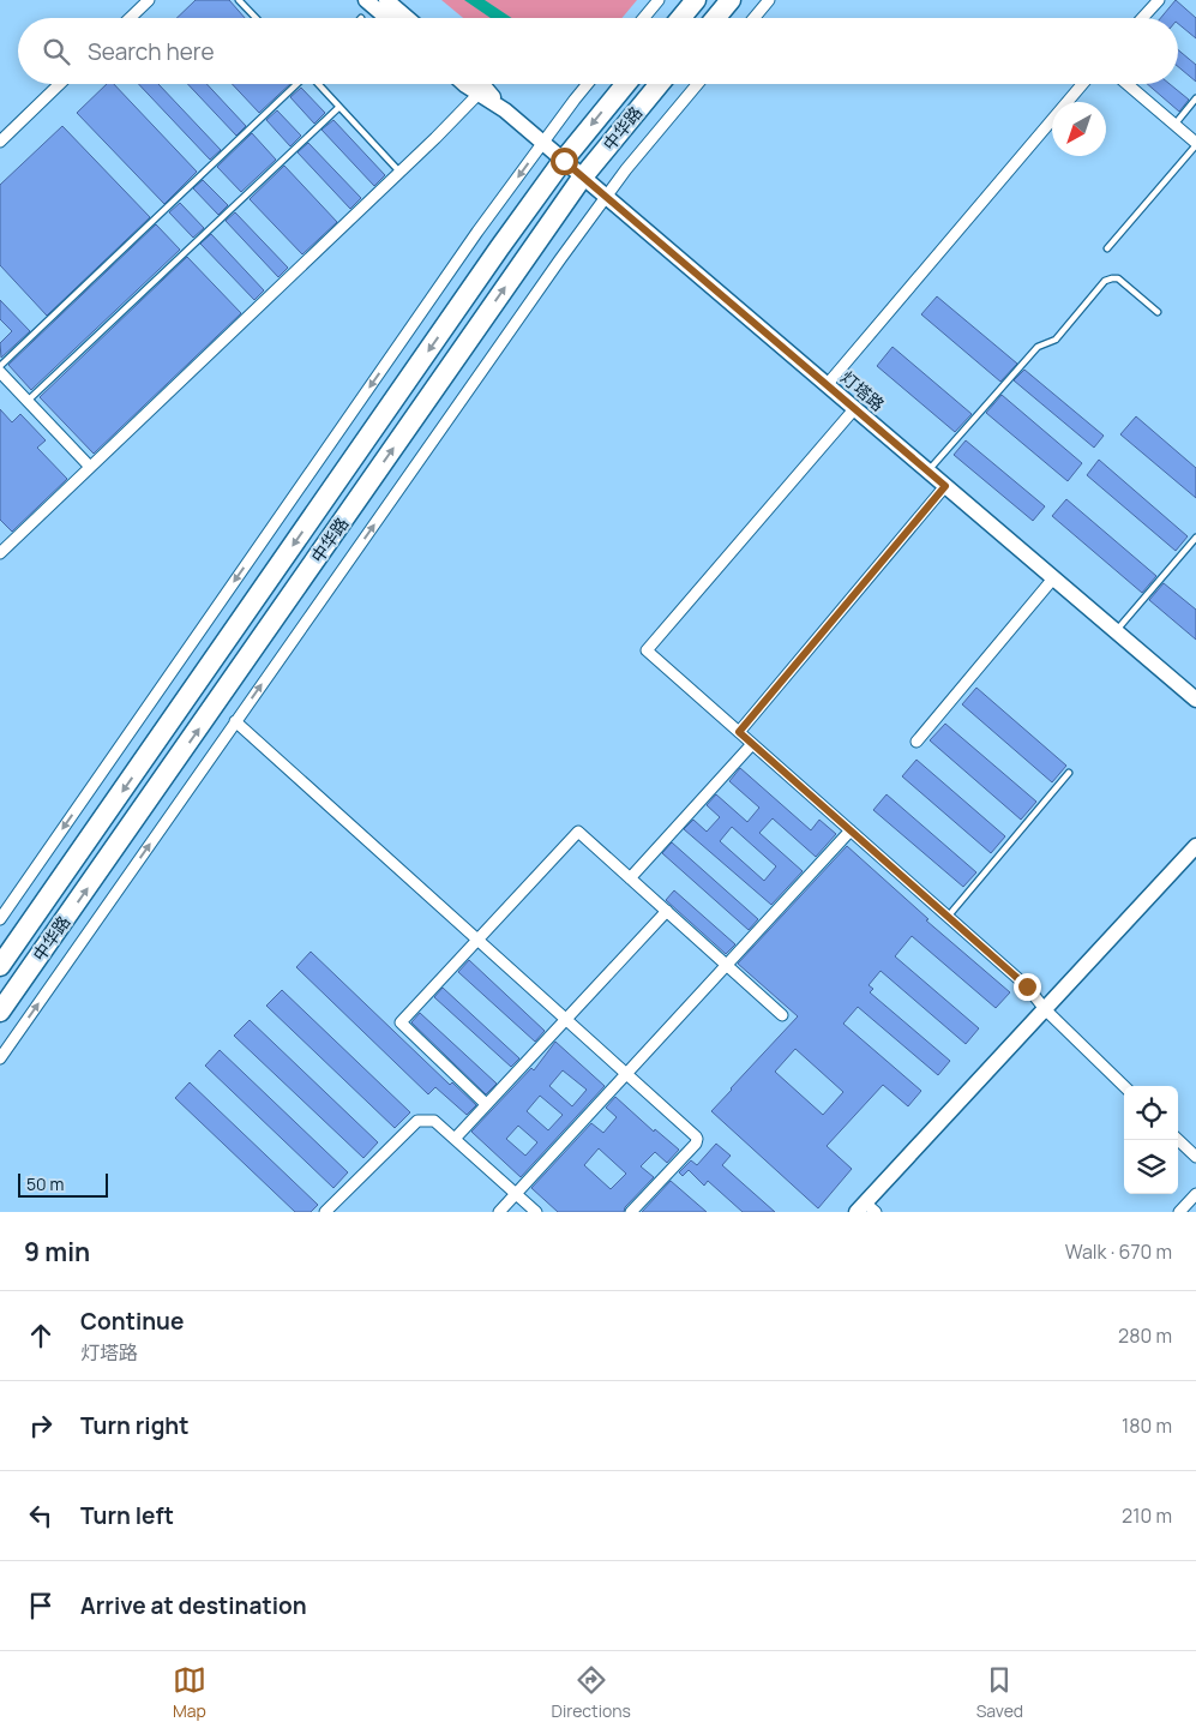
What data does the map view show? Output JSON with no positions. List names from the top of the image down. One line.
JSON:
{"streets":{"highway":["中华路"],"street":["灯塔路"]},"crossings":[["中华路","灯塔路"]],"scale_bar":"50 m","north":"bottom left","page":{"search":"Search here","scale":"50 m","heading":["9 min","Walk · 670 m"],"list":[["Continue","灯塔路","280 m"],["Turn right","180 m"],["Turn left","210 m"],"Arrive at destination"],"nav":["Map","Directions","Saved"]}}
